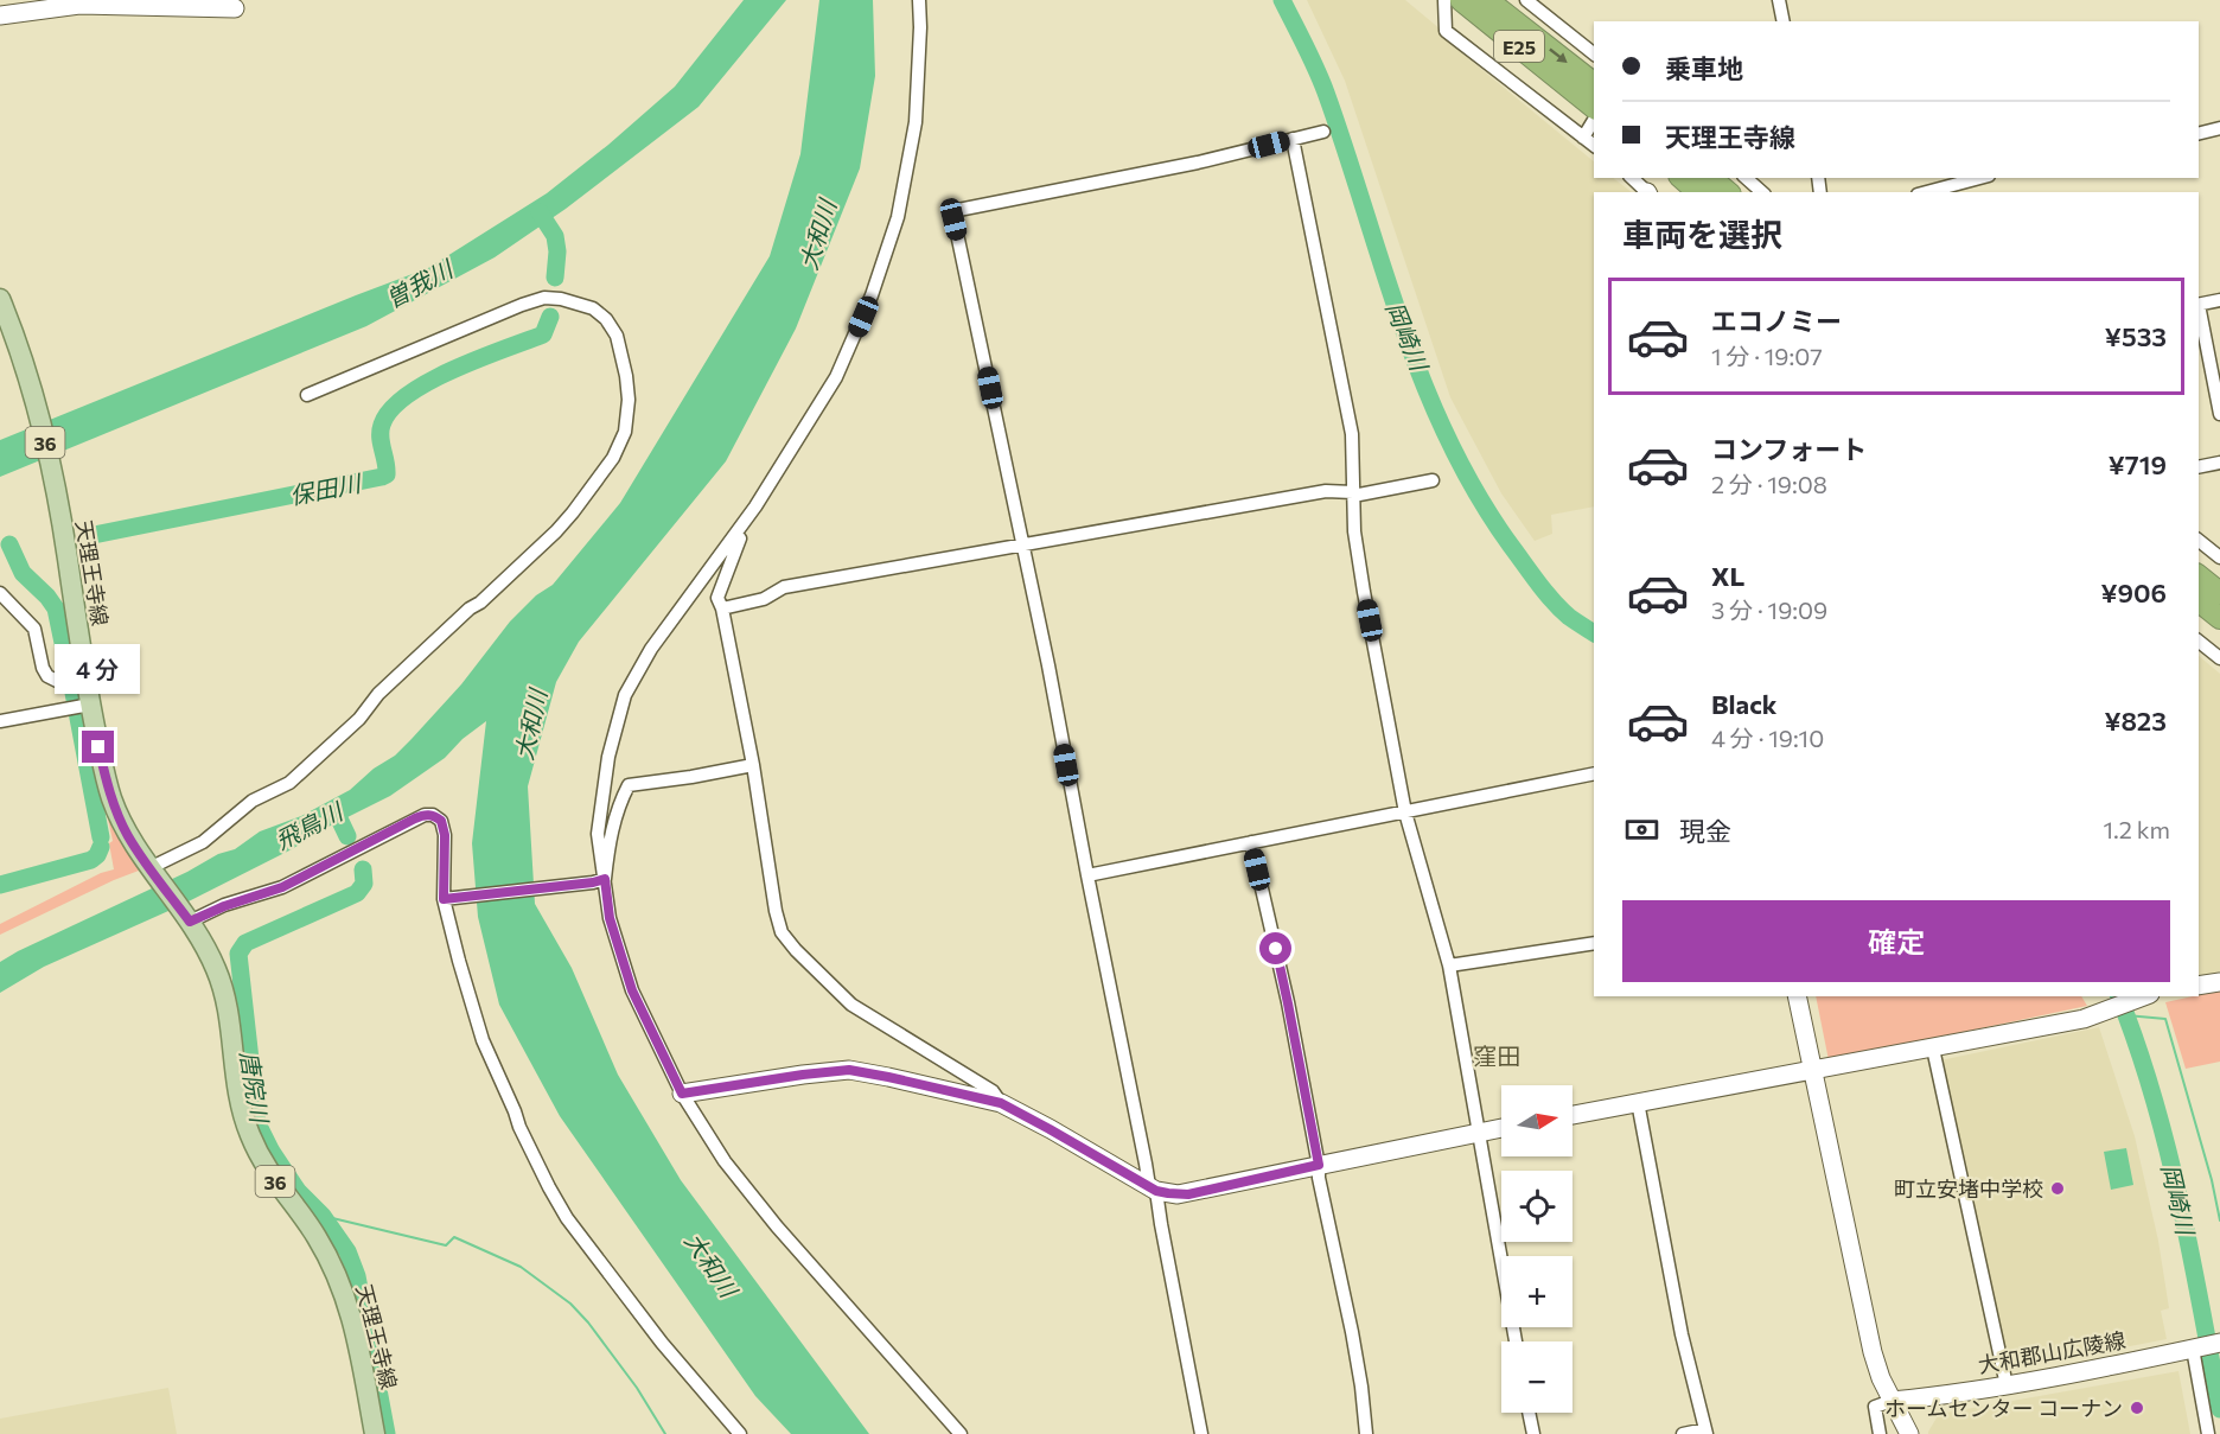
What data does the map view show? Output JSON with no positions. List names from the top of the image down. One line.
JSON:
{"streets":{"highway":["E25"],"main road":["36","天理王寺線"],"street":["大和郡山広陵線"]},"districts":["窪田"],"water":["大和川","曽我川","岡崎川","保田川","飛鳥川","唐院川"],"places":["町立安堵中学校","ホームセンター コーナン"],"north":"right","page":{"banner":["乗車地","天理王寺線"],"heading":"車両を選択","list":[{"name":"エコノミー","note":"1 分 · 19:07","value":"¥533"},{"name":"コンフォート","note":"2 分 · 19:08","value":"¥719"},{"name":"XL","note":"3 分 · 19:09","value":"¥906"},{"name":"Black","note":"4 分 · 19:10","value":"¥823"}],"bubble":"4 分","pay":["現金","1.2 km"],"buttons":"確定","map_buttons":["+","−"]}}
